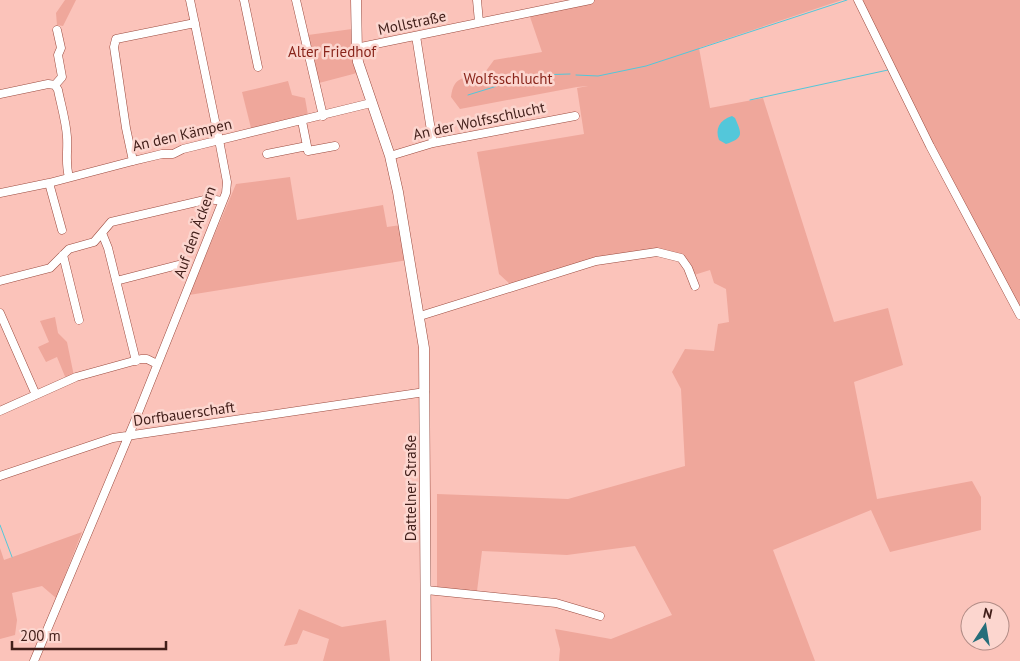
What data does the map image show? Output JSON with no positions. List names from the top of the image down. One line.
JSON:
{"streets":{"main road":["Dattelner Straße"],"street":["Mollstraße","An der Wolfsschlucht","An den Kämpen","Auf den Äckern","Dorfbauerschaft"]},"crossings":[["Mollstraße","Dattelner Straße"],["An der Wolfsschlucht","Dattelner Straße"],["An den Kämpen","Auf den Äckern"],["An den Kämpen","Dattelner Straße"],["Auf den Äckern","Dorfbauerschaft"],["Dorfbauerschaft","Dattelner Straße"]],"parks":["Alter Friedhof","Wolfsschlucht"],"scale_bar":"200 m","north":"top"}
